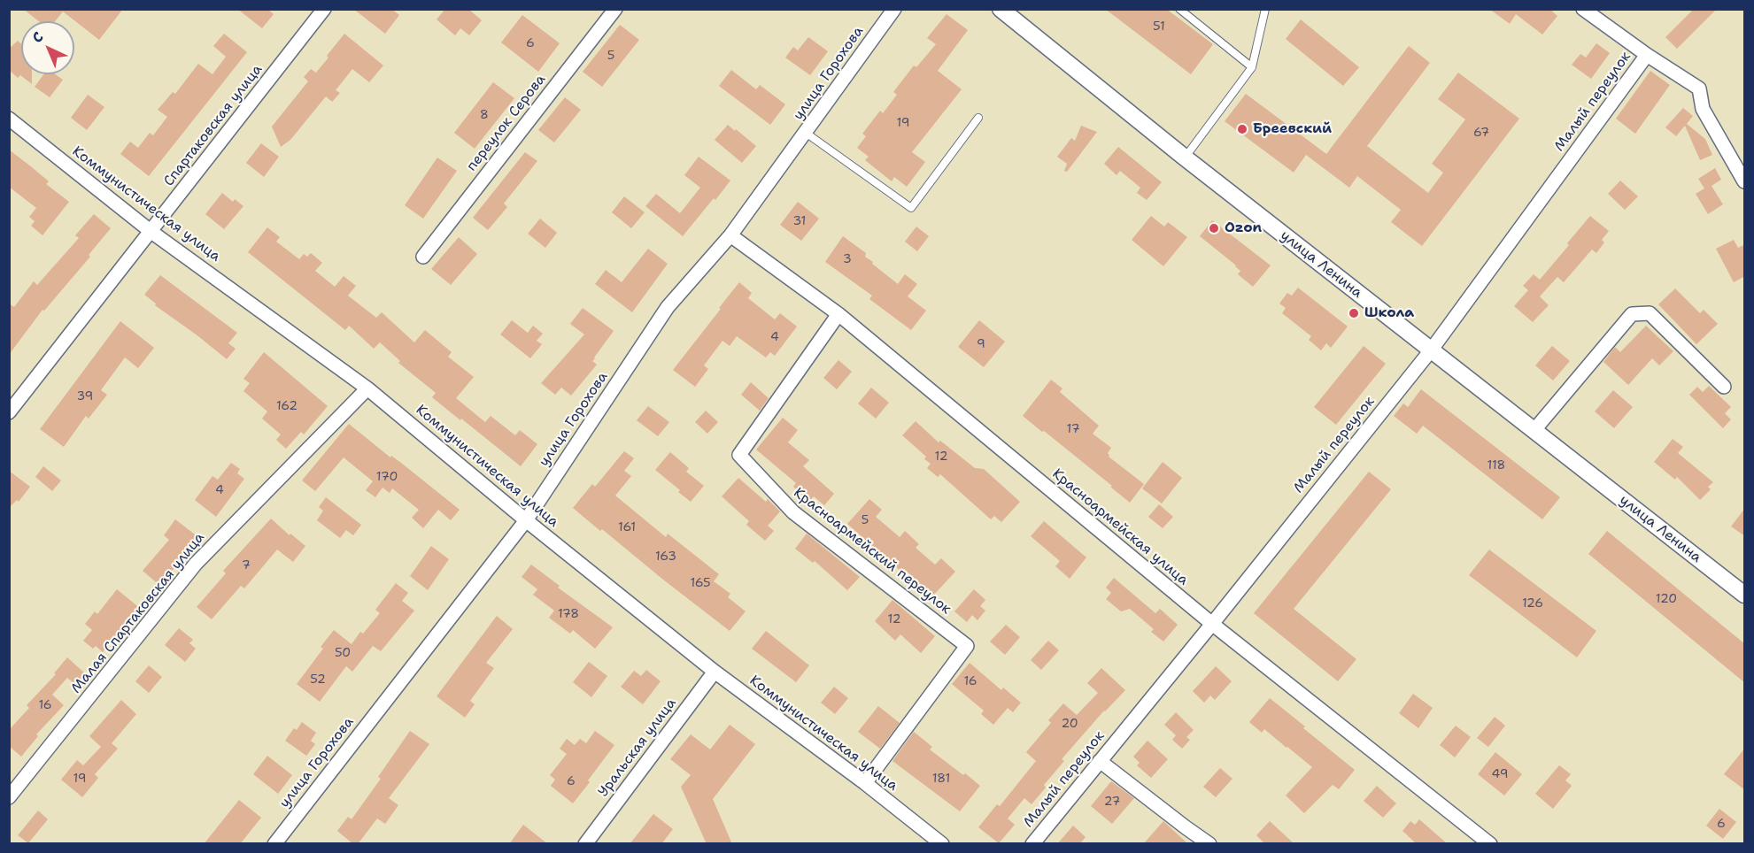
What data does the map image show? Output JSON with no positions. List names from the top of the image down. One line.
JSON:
{"streets":{"street":["улица Горохова","Малый переулок","переулок Серова","Спартаковская улица","Коммунистическая улица","улица Ленина","Красноармейская улица","Красноармейский переулок","Малая Спартаковская улица","Уральская улица"]},"crossings":[["улица Горохова","Коммунистическая улица"],["улица Горохова","Красноармейская улица"],["Малый переулок","улица Ленина"],["Малый переулок","Красноармейская улица"],["Спартаковская улица","Коммунистическая улица"],["Коммунистическая улица","Красноармейский переулок"],["Коммунистическая улица","Малая Спартаковская улица"],["Коммунистическая улица","Уральская улица"],["Красноармейская улица","Красноармейский переулок"]],"places":["Бреевский","Ozon","Школа"],"house_numbers":["51","6","5","8","19","67","31","3","4","9","39","162","17","12","118","170","4","5","161","163","7","165","120","126","178","12","50","52","16","16","20","49","19","181","6","27","6"],"north":"top left"}
